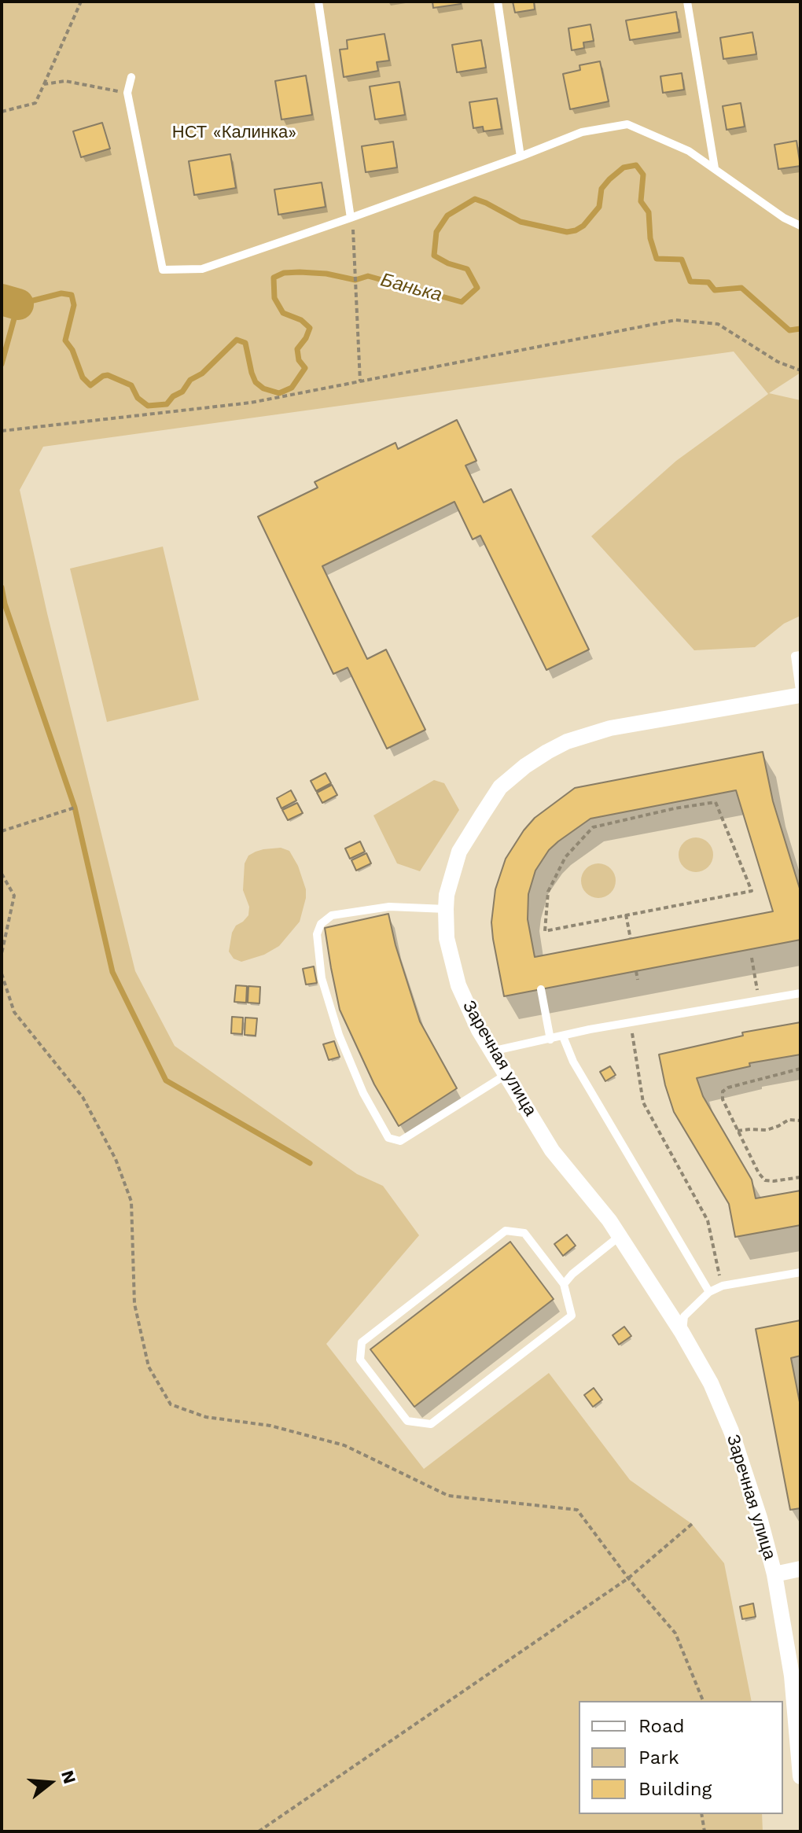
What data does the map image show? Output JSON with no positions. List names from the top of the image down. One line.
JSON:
{"streets":{"street":["Заречная улица"]},"water":["Банька"],"parks":["НСТ «Калинка»"],"legend":["Road","Park","Building"],"north":"right"}
